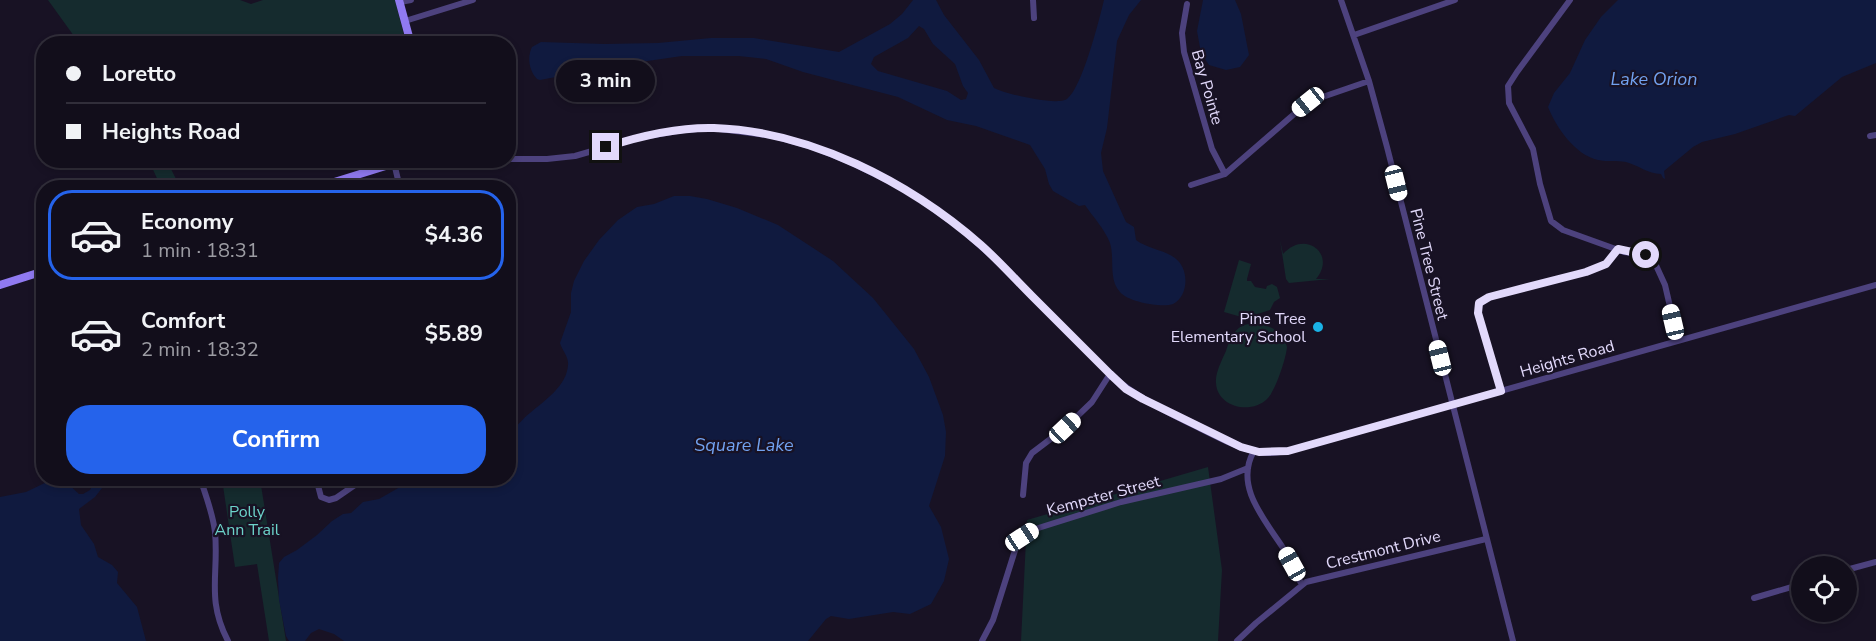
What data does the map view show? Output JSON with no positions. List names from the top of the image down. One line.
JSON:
{"streets":{"street":["Bay Pointe","Pine Tree Street","Heights Road","Kempster Street","Crestmont Drive"]},"crossings":[["Pine Tree Street","Heights Road"],["Pine Tree Street","Crestmont Drive"]],"water":["Lake Orion","Square Lake"],"parks":["Polly Ann Trail"],"places":["Pine Tree Elementary School"],"page":{"banner":["Loretto","Heights Road"],"bubble":"3 min","list":[{"name":"Economy","note":"1 min · 18:31","value":"$4.36"},{"name":"Comfort","note":"2 min · 18:32","value":"$5.89"}],"buttons":"Confirm"}}
